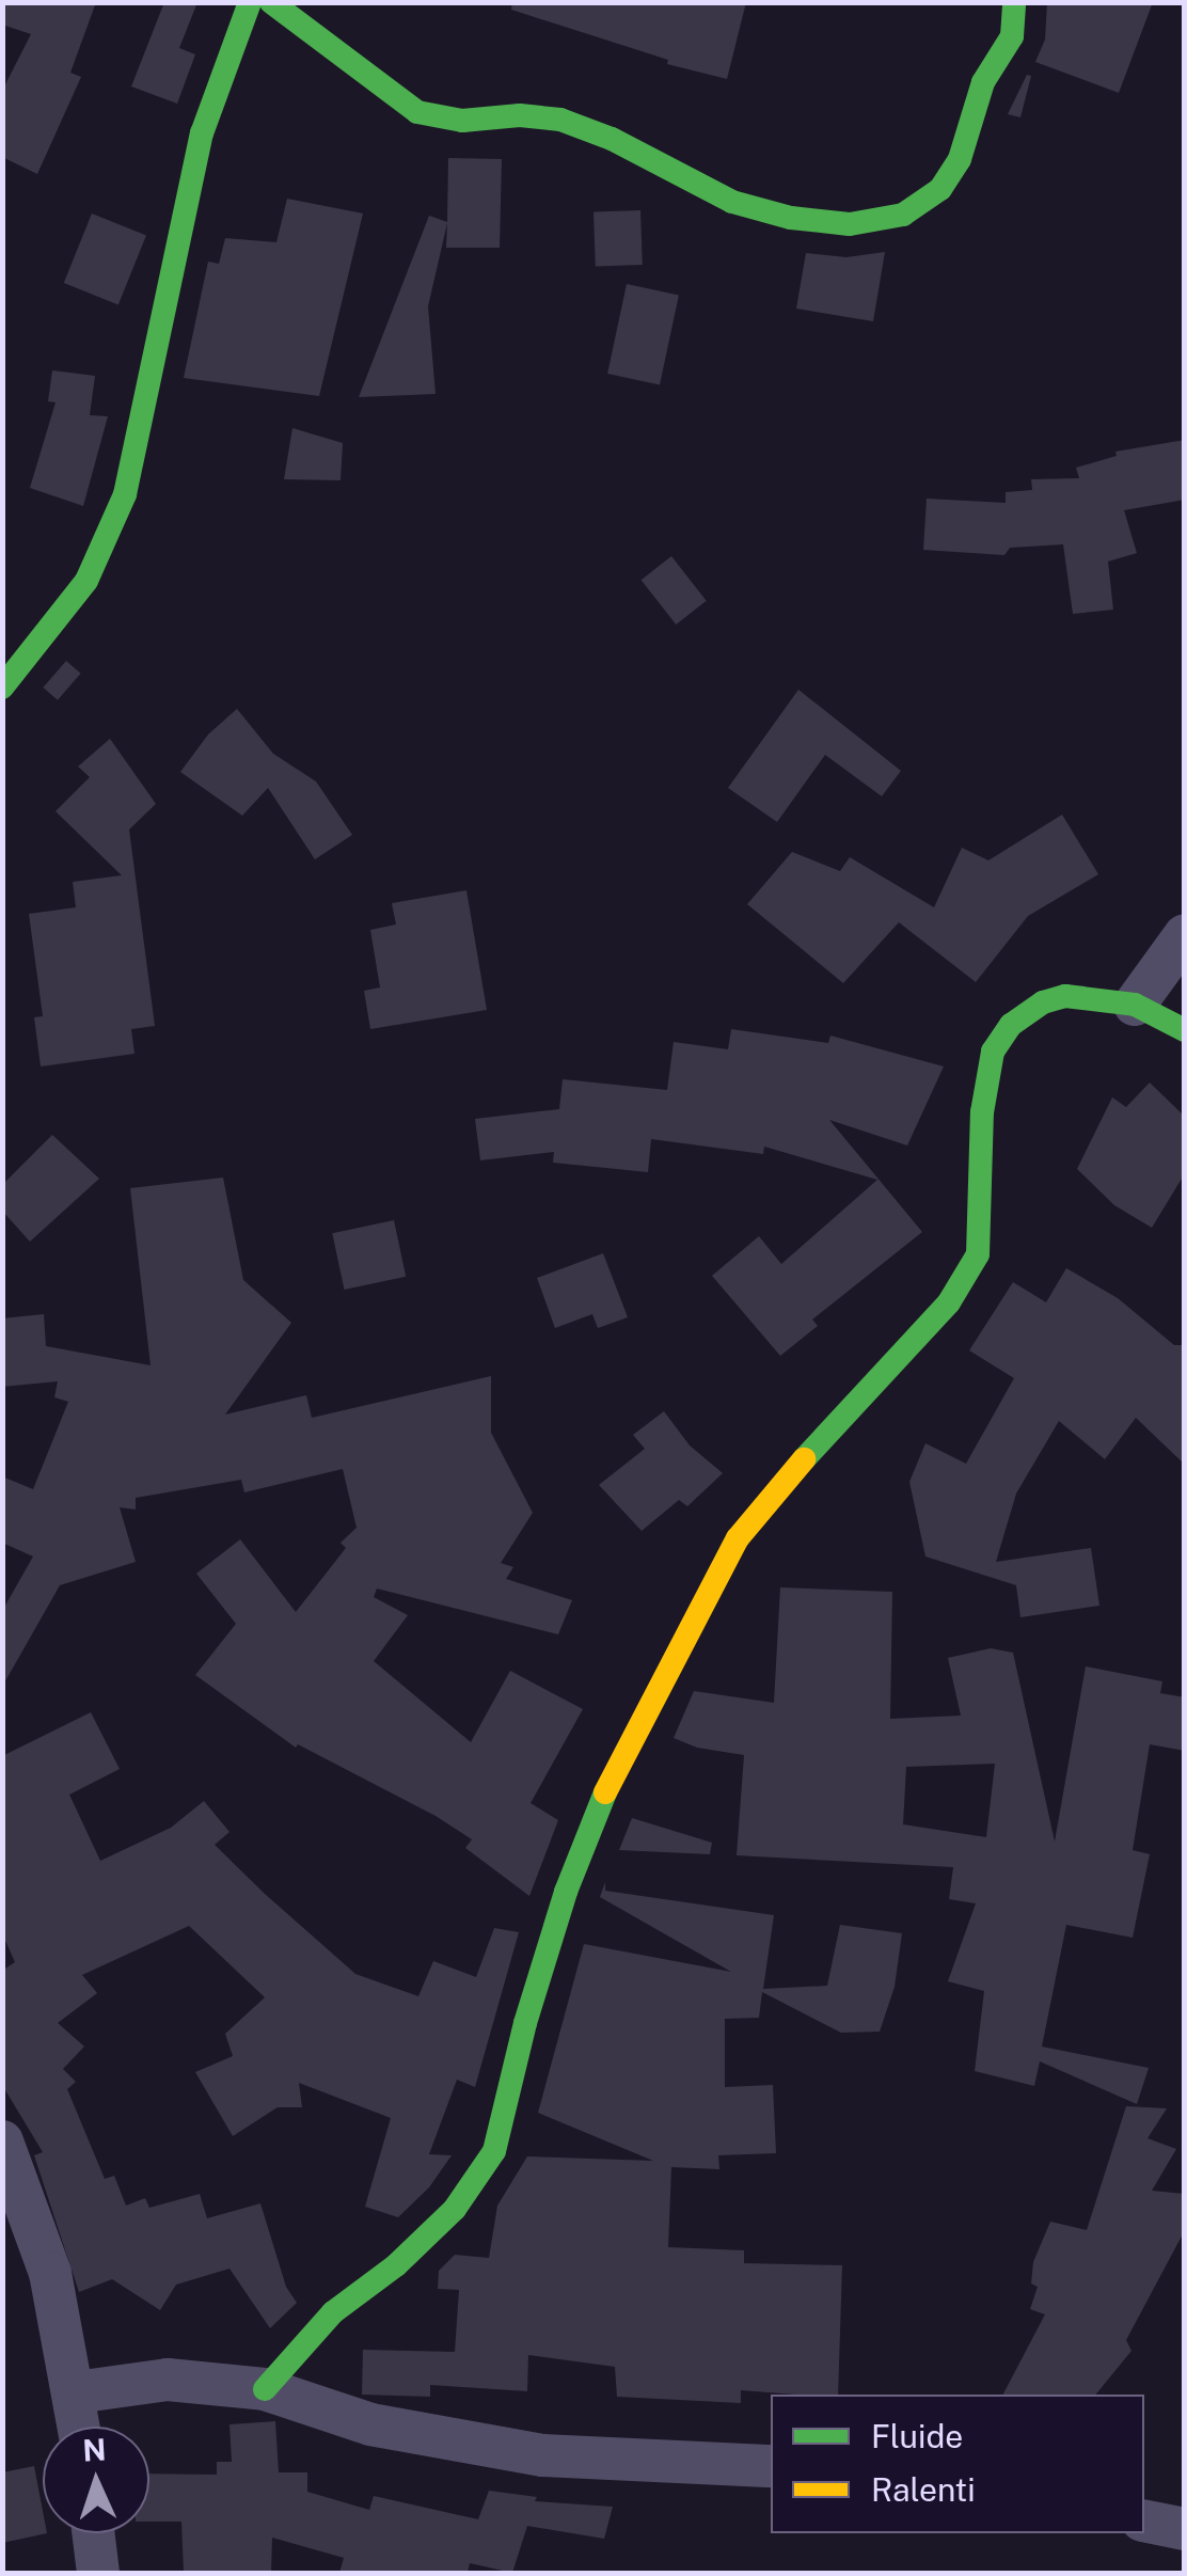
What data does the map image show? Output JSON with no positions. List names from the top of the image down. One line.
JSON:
{"legend":["Fluide","Ralenti"],"north":"top"}
